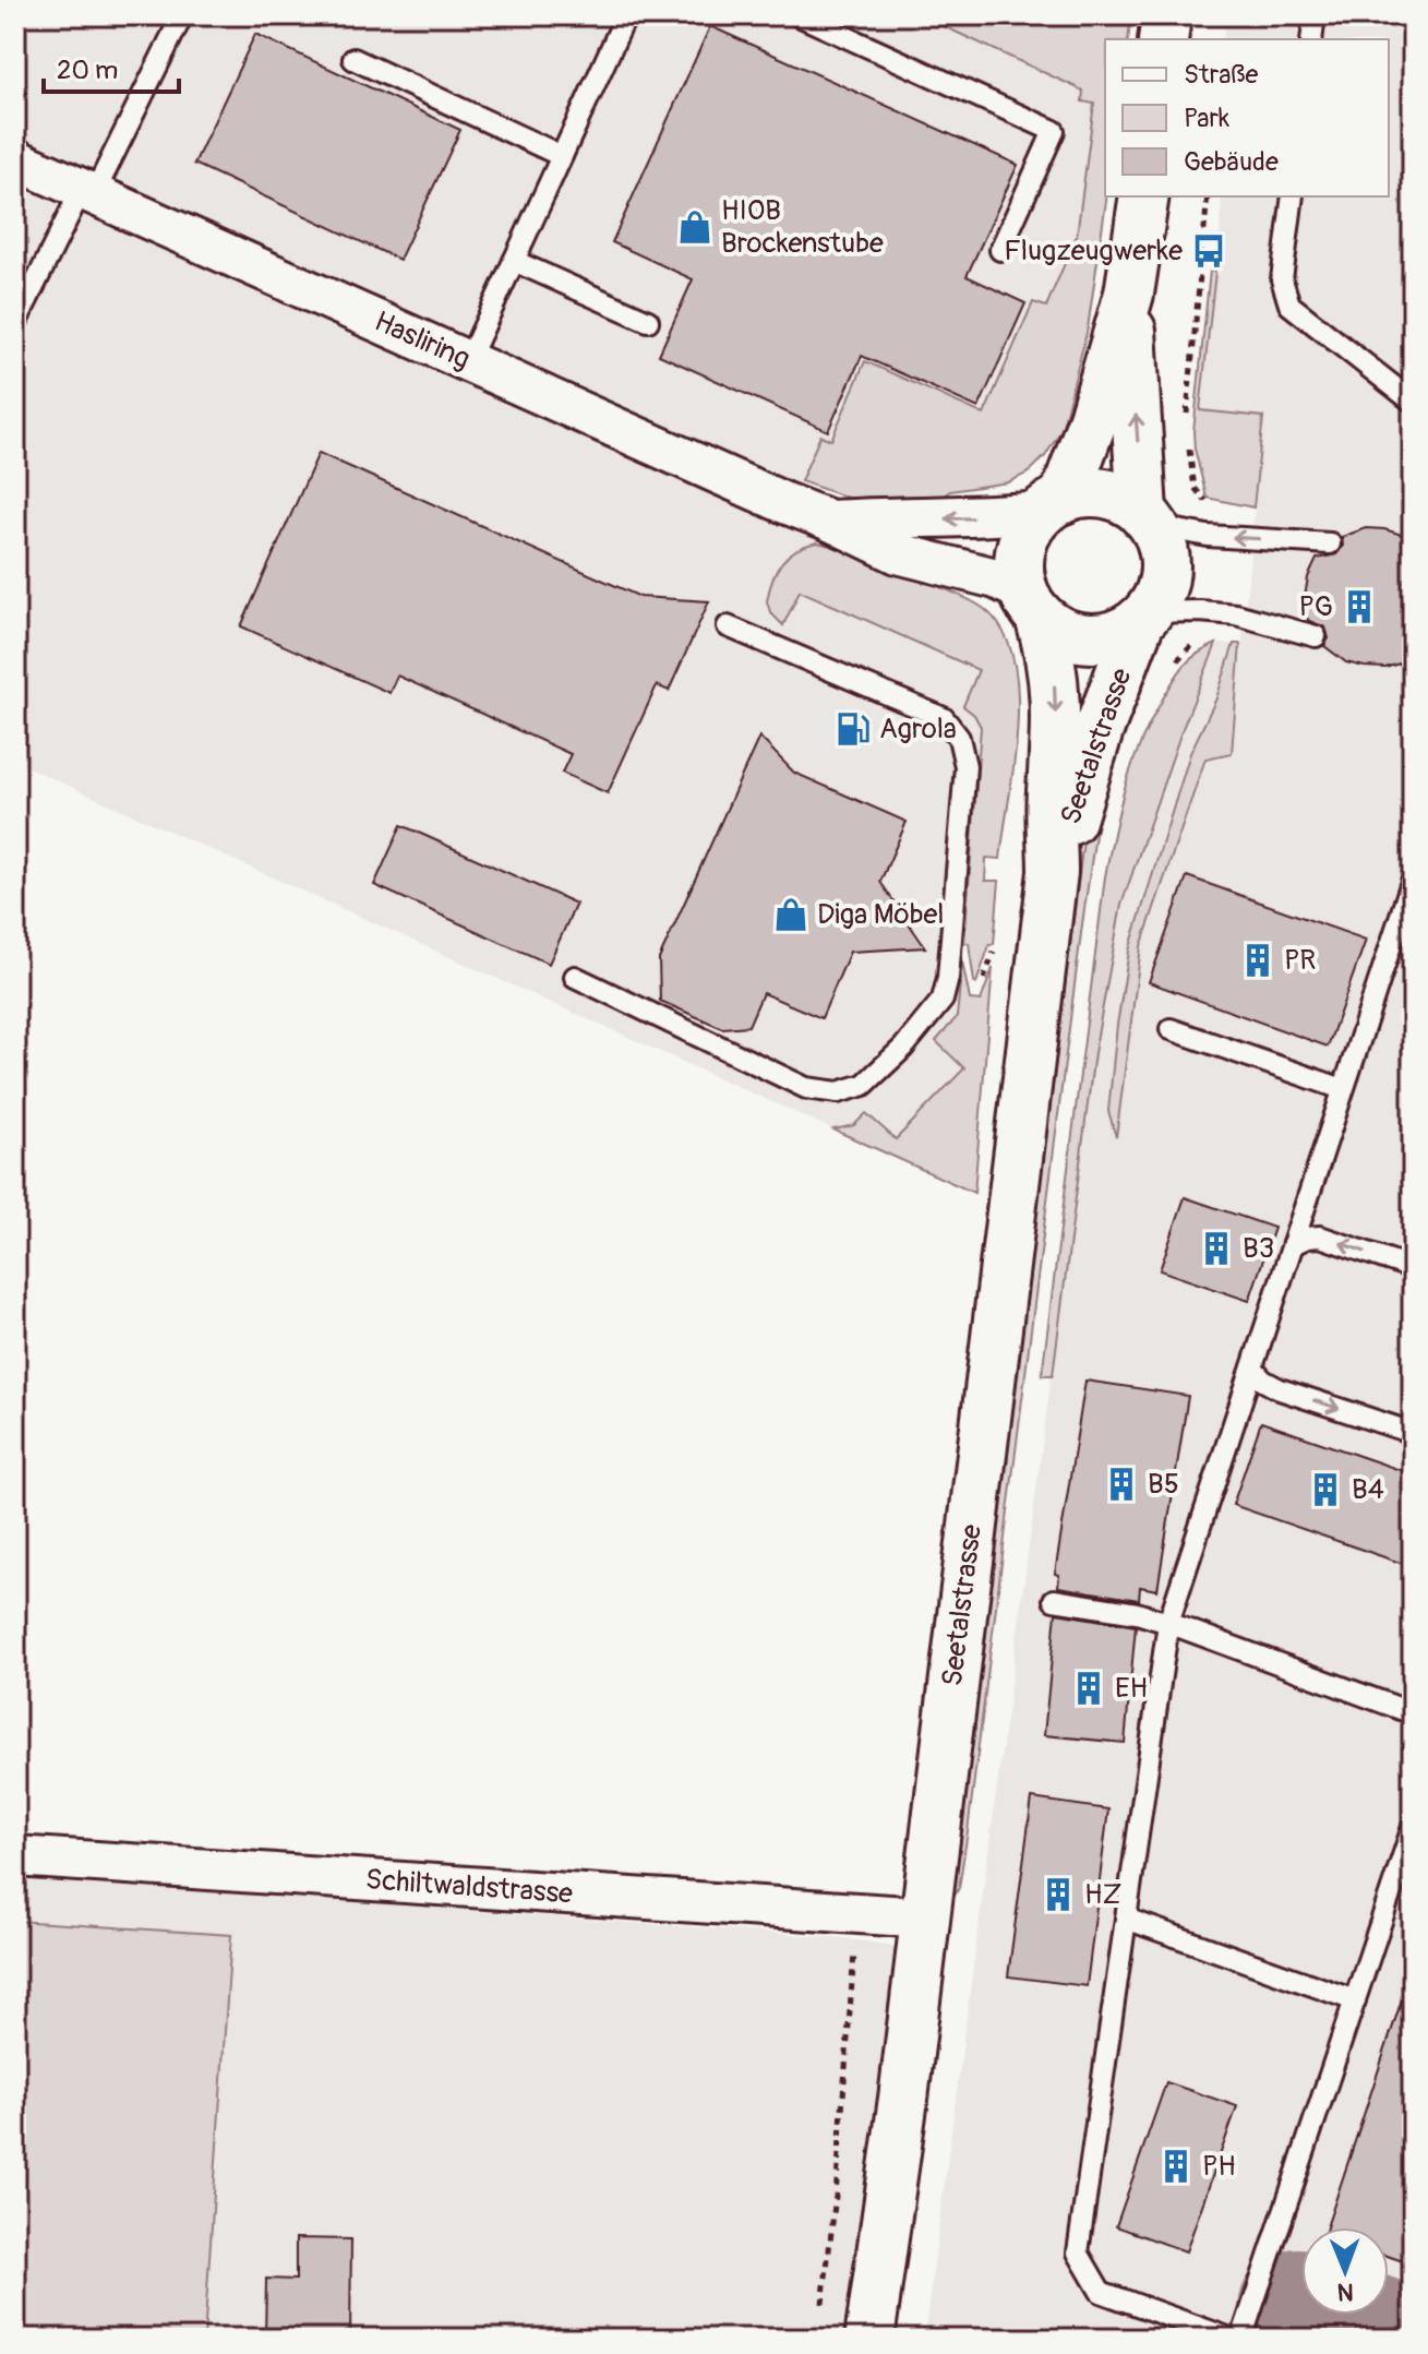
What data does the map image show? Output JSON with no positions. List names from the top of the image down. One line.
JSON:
{"streets":{"main road":["Seetalstrasse"],"street":["Hasliring","Schiltwaldstrasse"]},"crossings":[["Hasliring","Seetalstrasse"],["Seetalstrasse","Schiltwaldstrasse"]],"places":{"shop":["HIOB Brockenstube","Diga Möbel"],"bus stop":["Flugzeugwerke"],"building":["PG","PR","B3","B5","B4","EH","HZ","PH"],"fuel station":["Agrola"]},"legend":["Straße","Park","Gebäude"],"scale_bar":"20 m","north":"bottom"}
